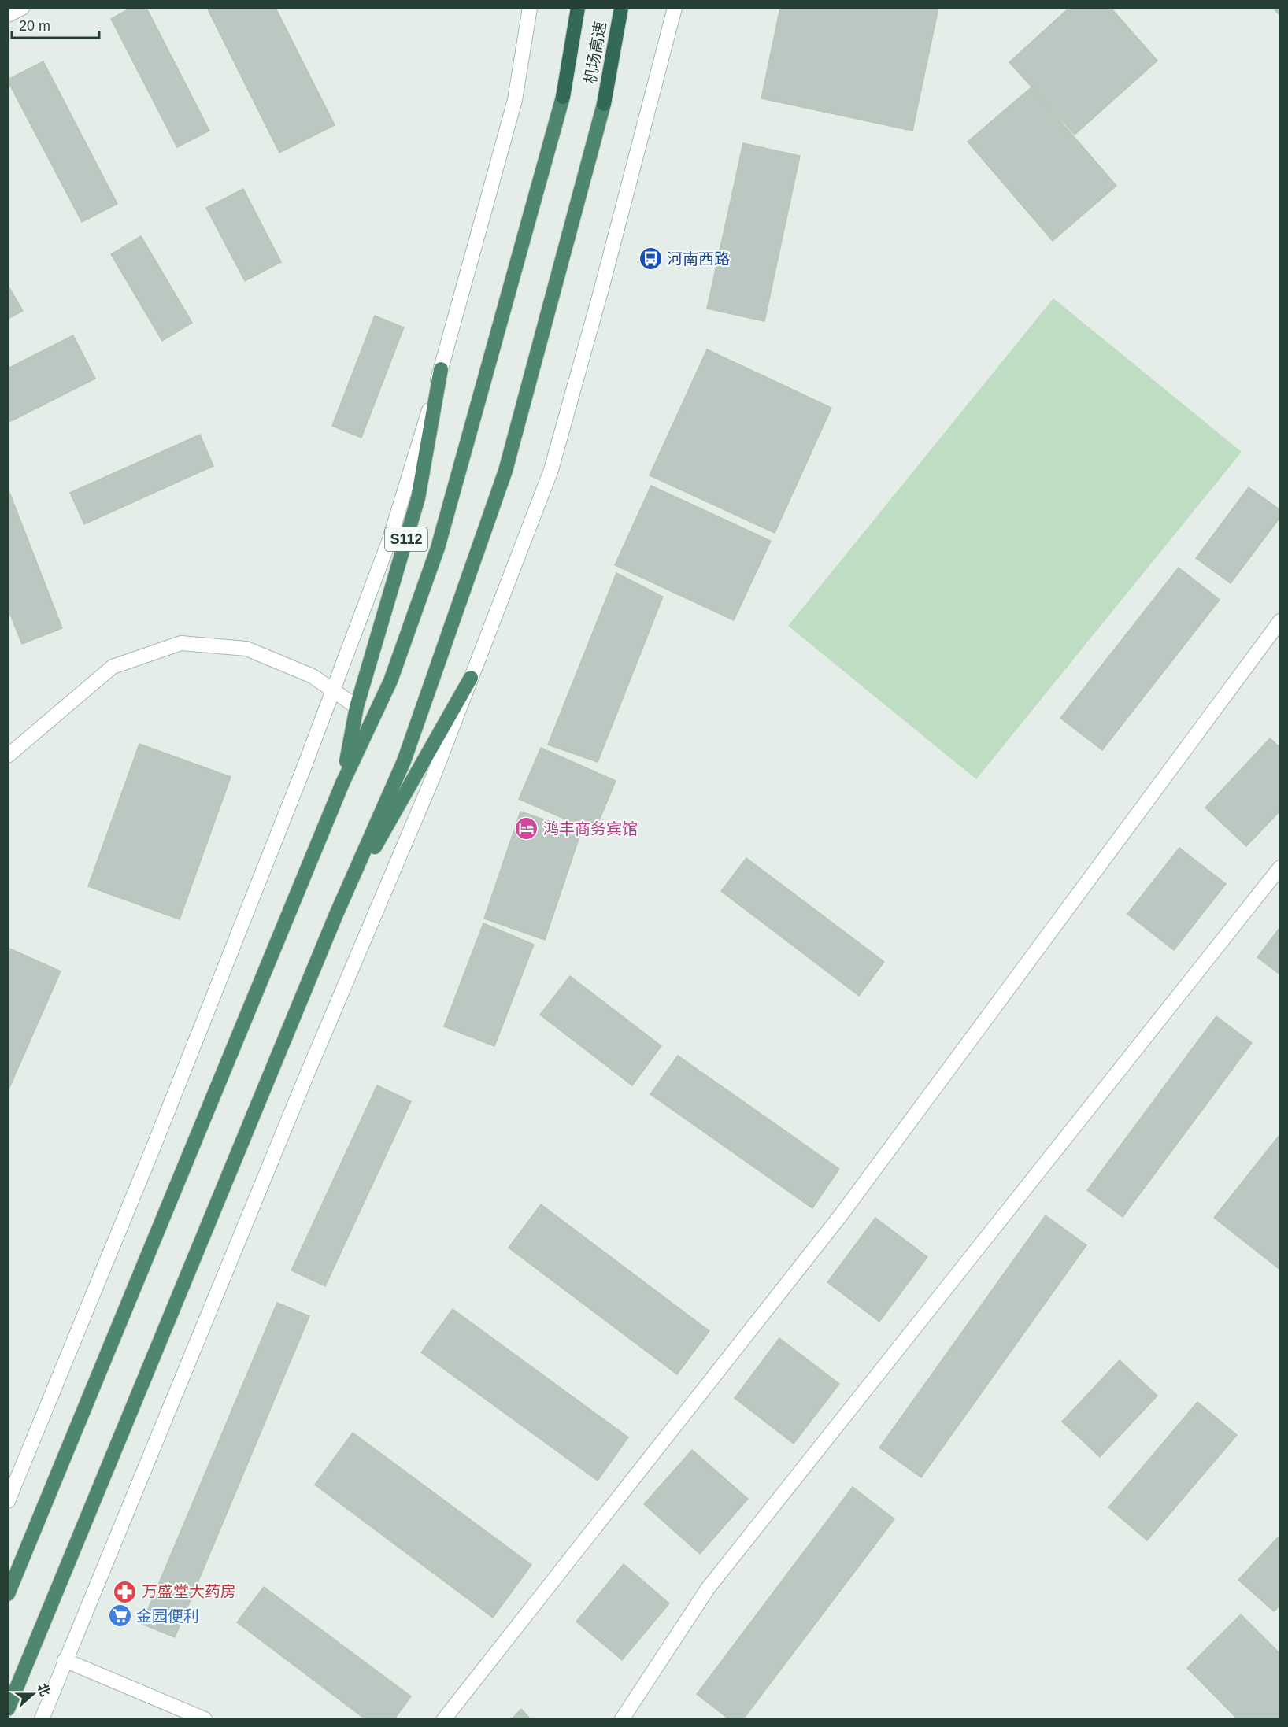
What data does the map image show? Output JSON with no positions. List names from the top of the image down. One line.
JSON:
{"streets":{"highway":["机场高速","S112"]},"crossings":[["机场高速","S112"]],"places":{"bus stop":["河南西路"],"hotel":["鸿丰商务宾馆"],"pharmacy":["万盛堂大药房"],"supermarket":["金园便利"]},"scale_bar":"20 m","north":"right"}
